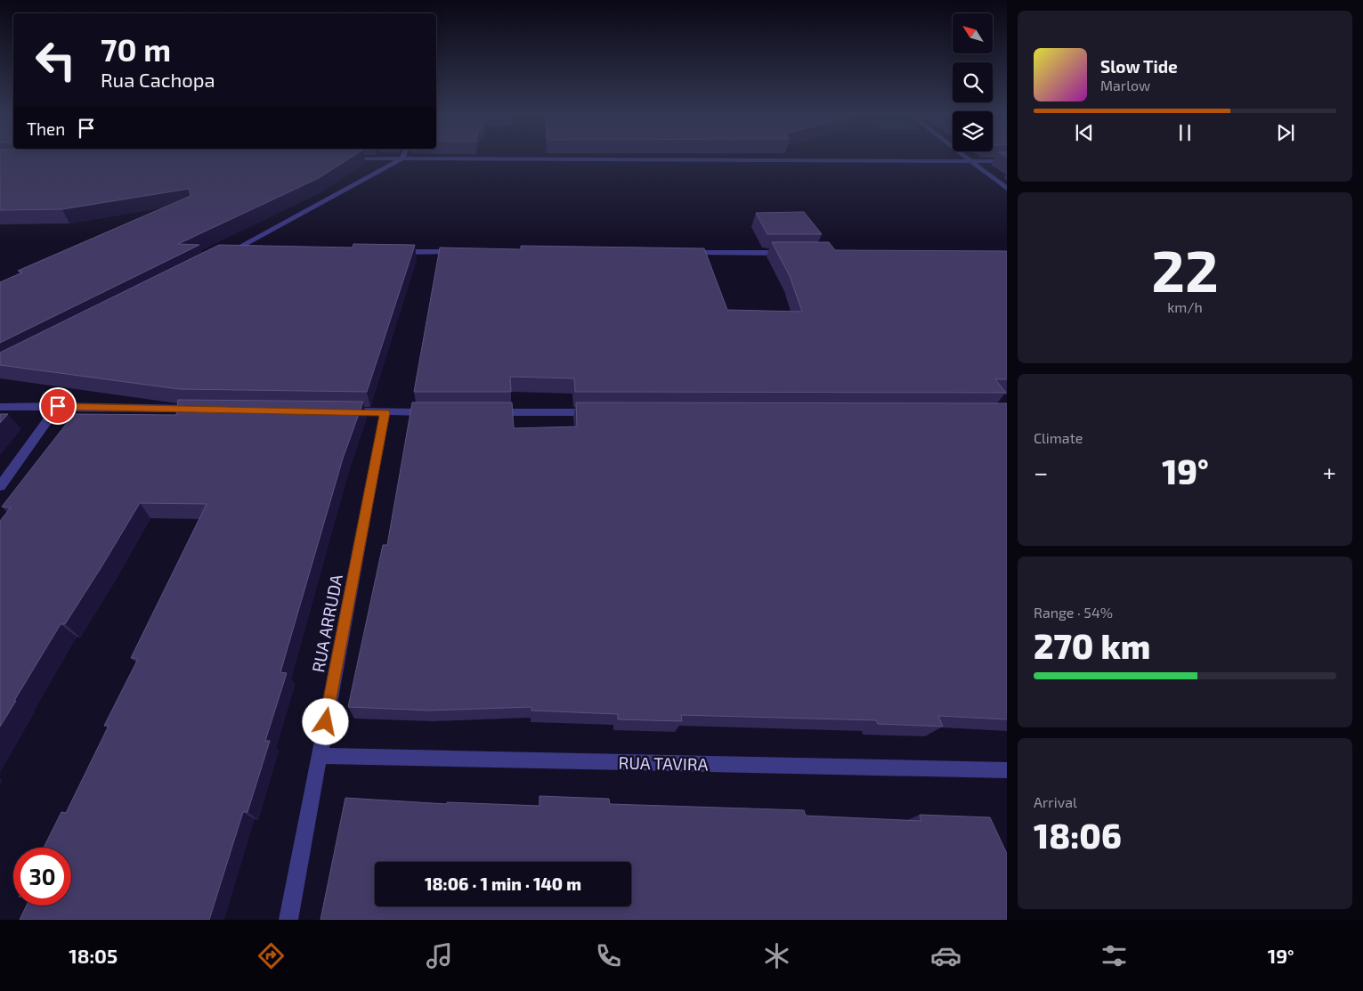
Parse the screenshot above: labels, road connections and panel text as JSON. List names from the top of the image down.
{
  "streets": {
    "street": ["RUA ARRUDA", "RUA TAVIRA"]
  },
  "crossings": [
    ["RUA ARRUDA", "RUA TAVIRA"]
  ],
  "north": "top left",
  "page": {
    "turn": ["70 m", "Rua Cachopa"],
    "song": ["Slow Tide", "Marlow"],
    "then": "Then",
    "tile": [
      ["22", "km/h"],
      "Climate",
      ["Range · 54%", "270 km"],
      ["Arrival", "18:06"]
    ],
    "heat": ["−", "19°", "+"],
    "limit": "30",
    "trip": "18:06 · 1 min · 140 m",
    "tabs": ["18:05", "19°"]
  }
}
